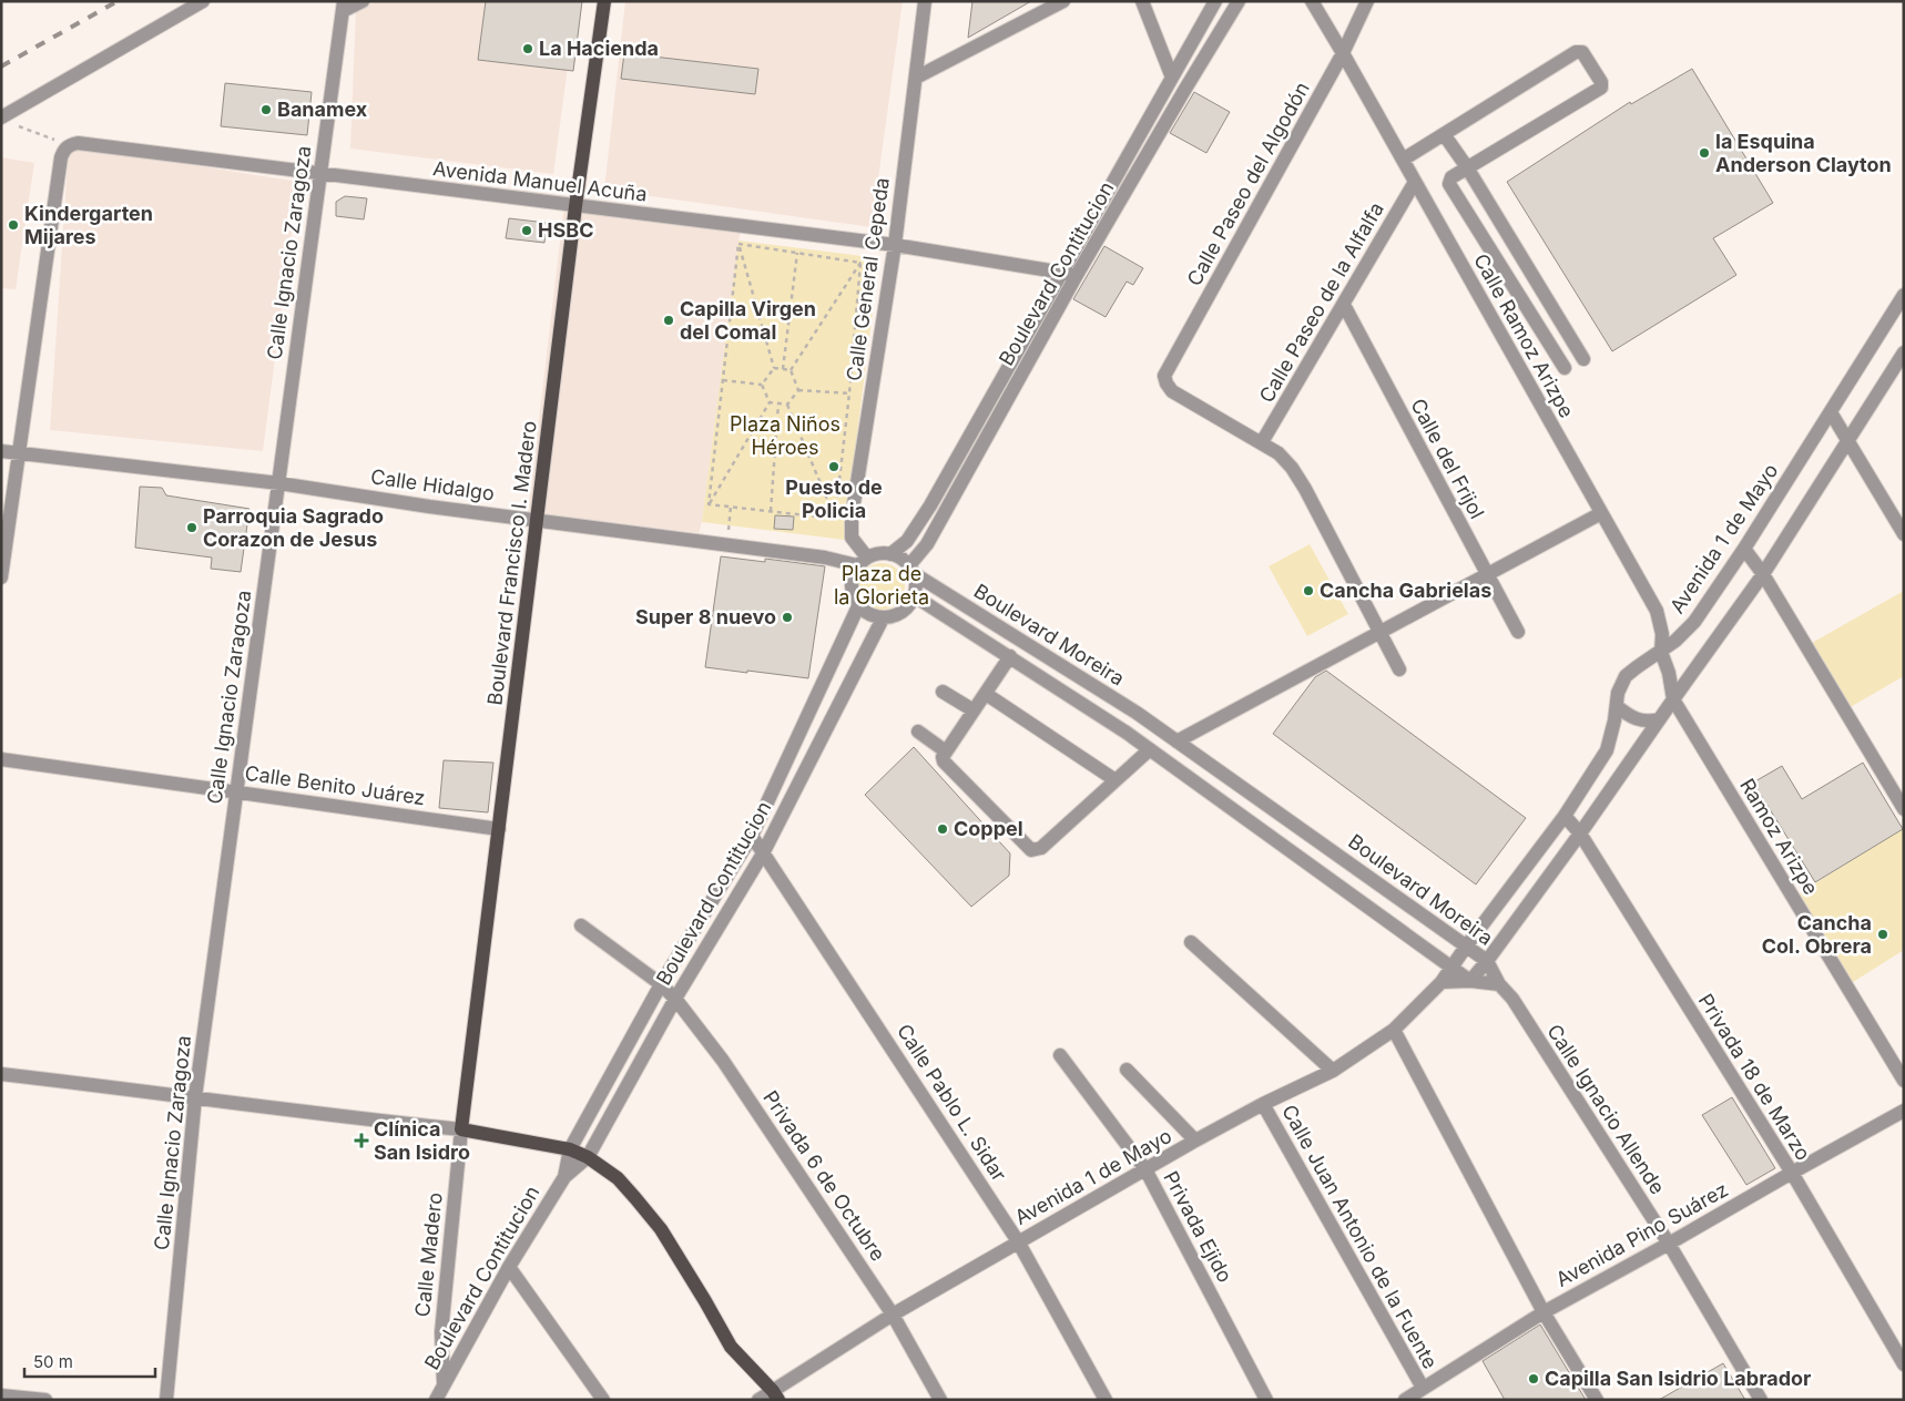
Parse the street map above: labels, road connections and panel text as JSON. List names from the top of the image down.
{
  "streets": {
    "main road": ["Boulevard Francisco I. Madero"],
    "street": [
      "Avenida Manuel Acuña",
      "Calle Paseo del Algodón",
      "Calle Ignacio Zaragoza",
      "Boulevard Contitucion",
      "Calle General Cepeda",
      "Calle Paseo de la Alfalfa",
      "Calle Ramoz Arizpe",
      "Calle del Frijol",
      "Calle Hidalgo",
      "Avenida 1 de Mayo",
      "Boulevard Moreira",
      "Calle Benito Juárez",
      "Ramoz Arizpe",
      "Privada 18 de Marzo",
      "Calle Pablo L. Sidar",
      "Calle Ignacio Allende",
      "Privada 6 de Octubre",
      "Privada Ejido",
      "Avenida Pino Suárez",
      "Calle Juan Antonio de la Fuente",
      "Calle Madero"
    ]
  },
  "crossings": [
    ["Avenida Manuel Acuña", "Calle Ignacio Zaragoza"],
    ["Avenida Manuel Acuña", "Boulevard Contitucion"],
    ["Avenida Manuel Acuña", "Calle General Cepeda"],
    ["Avenida Manuel Acuña", "Boulevard Francisco I. Madero"],
    ["Calle Paseo del Algodón", "Calle Paseo de la Alfalfa"],
    ["Calle Paseo del Algodón", "Calle Ramoz Arizpe"],
    ["Calle Ignacio Zaragoza", "Calle Hidalgo"],
    ["Calle Ignacio Zaragoza", "Calle Benito Juárez"],
    ["Boulevard Contitucion", "Calle Hidalgo"],
    ["Boulevard Contitucion", "Boulevard Moreira"],
    ["Boulevard Contitucion", "Calle Pablo L. Sidar"],
    ["Boulevard Contitucion", "Privada 6 de Octubre"],
    ["Boulevard Contitucion", "Calle Madero"],
    ["Calle Paseo de la Alfalfa", "Calle Ramoz Arizpe"],
    ["Calle Paseo de la Alfalfa", "Calle del Frijol"],
    ["Calle Ramoz Arizpe", "Avenida 1 de Mayo"],
    ["Calle Ramoz Arizpe", "Ramoz Arizpe"],
    ["Calle Hidalgo", "Boulevard Francisco I. Madero"],
    ["Calle Hidalgo", "Boulevard Moreira"],
    ["Avenida 1 de Mayo", "Boulevard Moreira"],
    ["Avenida 1 de Mayo", "Ramoz Arizpe"],
    ["Avenida 1 de Mayo", "Privada 18 de Marzo"],
    ["Avenida 1 de Mayo", "Calle Pablo L. Sidar"],
    ["Avenida 1 de Mayo", "Privada 6 de Octubre"],
    ["Avenida 1 de Mayo", "Privada Ejido"],
    ["Avenida 1 de Mayo", "Calle Juan Antonio de la Fuente"],
    ["Boulevard Francisco I. Madero", "Calle Benito Juárez"],
    ["Boulevard Francisco I. Madero", "Calle Madero"],
    ["Boulevard Moreira", "Calle Ignacio Allende"],
    ["Privada 18 de Marzo", "Avenida Pino Suárez"],
    ["Calle Ignacio Allende", "Avenida Pino Suárez"],
    ["Avenida Pino Suárez", "Calle Juan Antonio de la Fuente"]
  ],
  "parks": ["Plaza Niños Héroes", "Plaza de la Glorieta"],
  "places": {
    "other": [
      "La Hacienda",
      "Banamex",
      "la Esquina Anderson Clayton",
      "Kindergarten Mijares",
      "HSBC",
      "Capilla Virgen del Comal",
      "Puesto de Policia",
      "Parroquia Sagrado Corazon de Jesus",
      "Cancha Gabrielas",
      "Super 8 nuevo",
      "Coppel",
      "Cancha Col. Obrera",
      "Capilla San Isidrio Labrador"
    ],
    "health": ["Clínica San Isidro"]
  },
  "scale_bar": "50 m"
}
